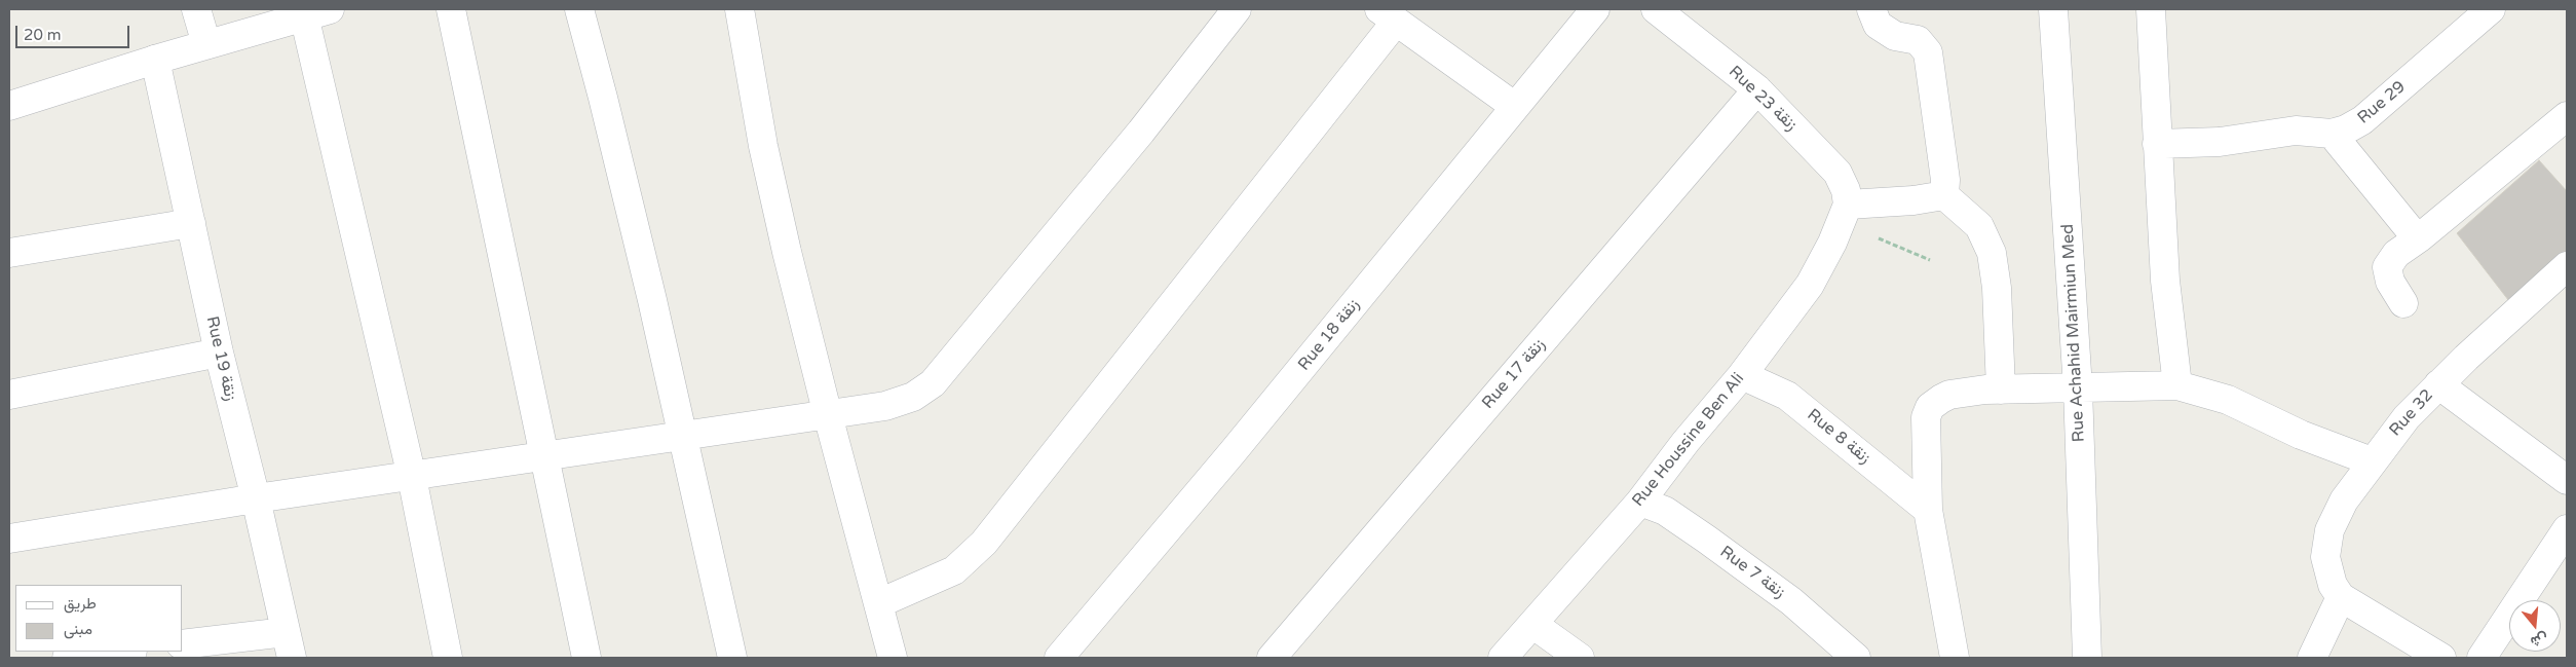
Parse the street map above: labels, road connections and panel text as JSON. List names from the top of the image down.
{
  "streets": {
    "street": [
      "Rue 23 زنقة",
      "Rue 29",
      "Rue Achahid Mairmiun Med",
      "Rue 18 زنقة",
      "Rue 19 زنقة",
      "Rue 17 زنقة",
      "Rue 32",
      "Rue 8 زنقة",
      "Rue Houssine Ben Ali",
      "Rue 7 زنقة"
    ]
  },
  "crossings": [
    ["Rue 23 زنقة", "Rue 17 زنقة"],
    ["Rue 23 زنقة", "Rue Houssine Ben Ali"],
    ["Rue 8 زنقة", "Rue Houssine Ben Ali"],
    ["Rue Houssine Ben Ali", "Rue 7 زنقة"]
  ],
  "legend": ["طريق", "مبنى"],
  "scale_bar": "20 m",
  "north": "bottom"
}
